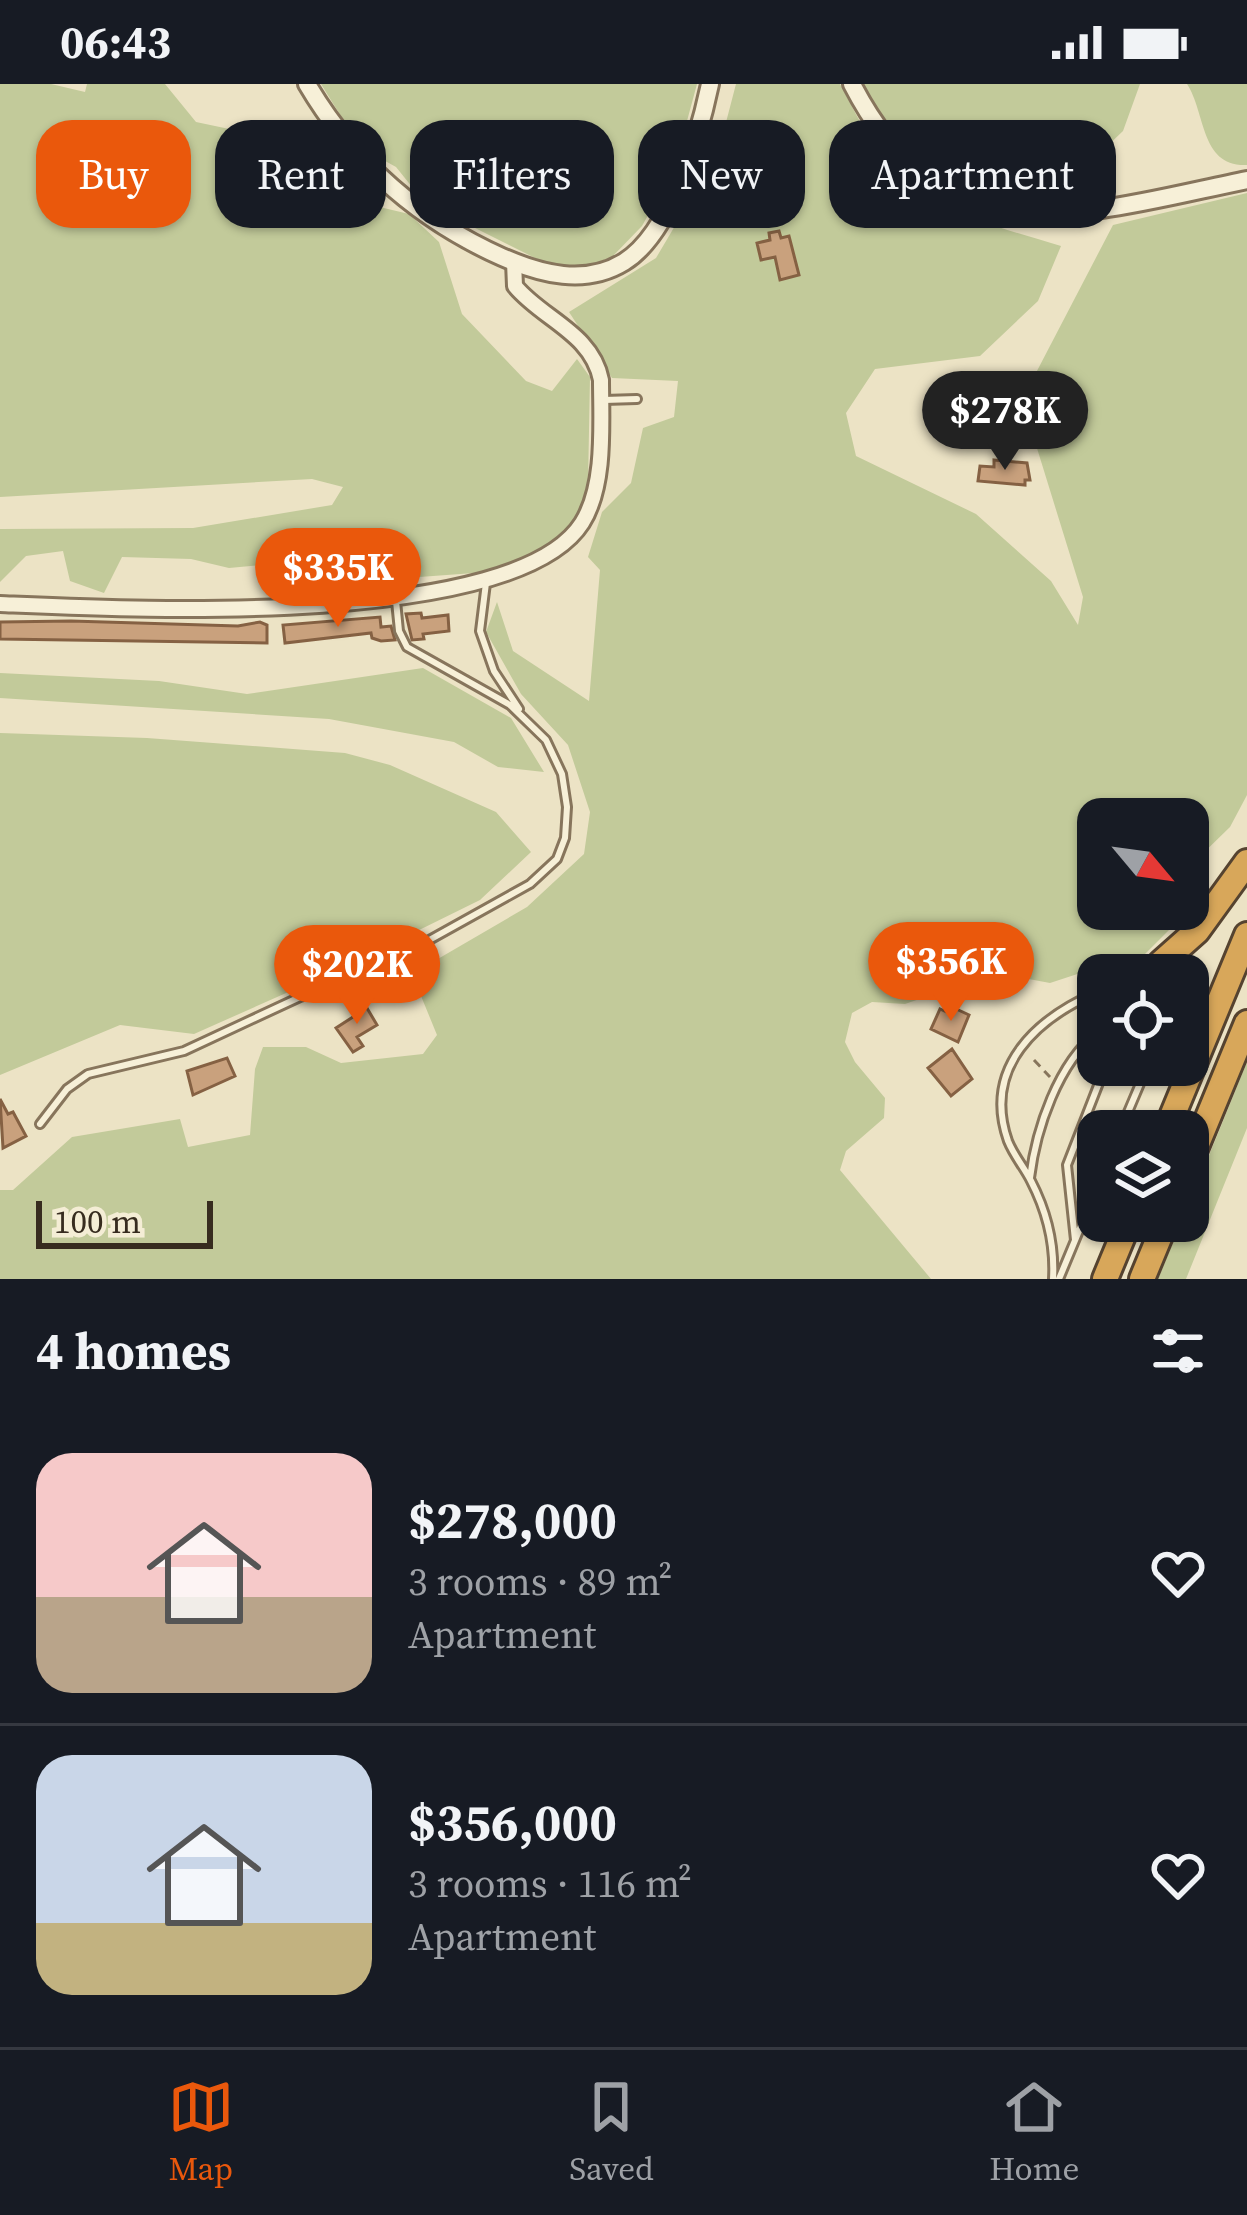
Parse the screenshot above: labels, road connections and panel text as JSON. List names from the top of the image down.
{
  "scale_bar": "100 m",
  "north": "bottom right",
  "page": {
    "status": "06:43",
    "chip": [
      "Buy",
      "Rent",
      "Filters",
      "New",
      "Apartment"
    ],
    "price": [
      "$278K",
      "$335K",
      "$356K",
      "$202K"
    ],
    "scale": "100 m",
    "heading": "4 homes",
    "list": [
      {
        "name": "$278,000",
        "note": "3 rooms · 89 m² · Apartment"
      },
      {
        "name": "$356,000",
        "note": "3 rooms · 116 m² · Apartment"
      }
    ],
    "tabs": ["Map", "Saved", "Home"]
  }
}
